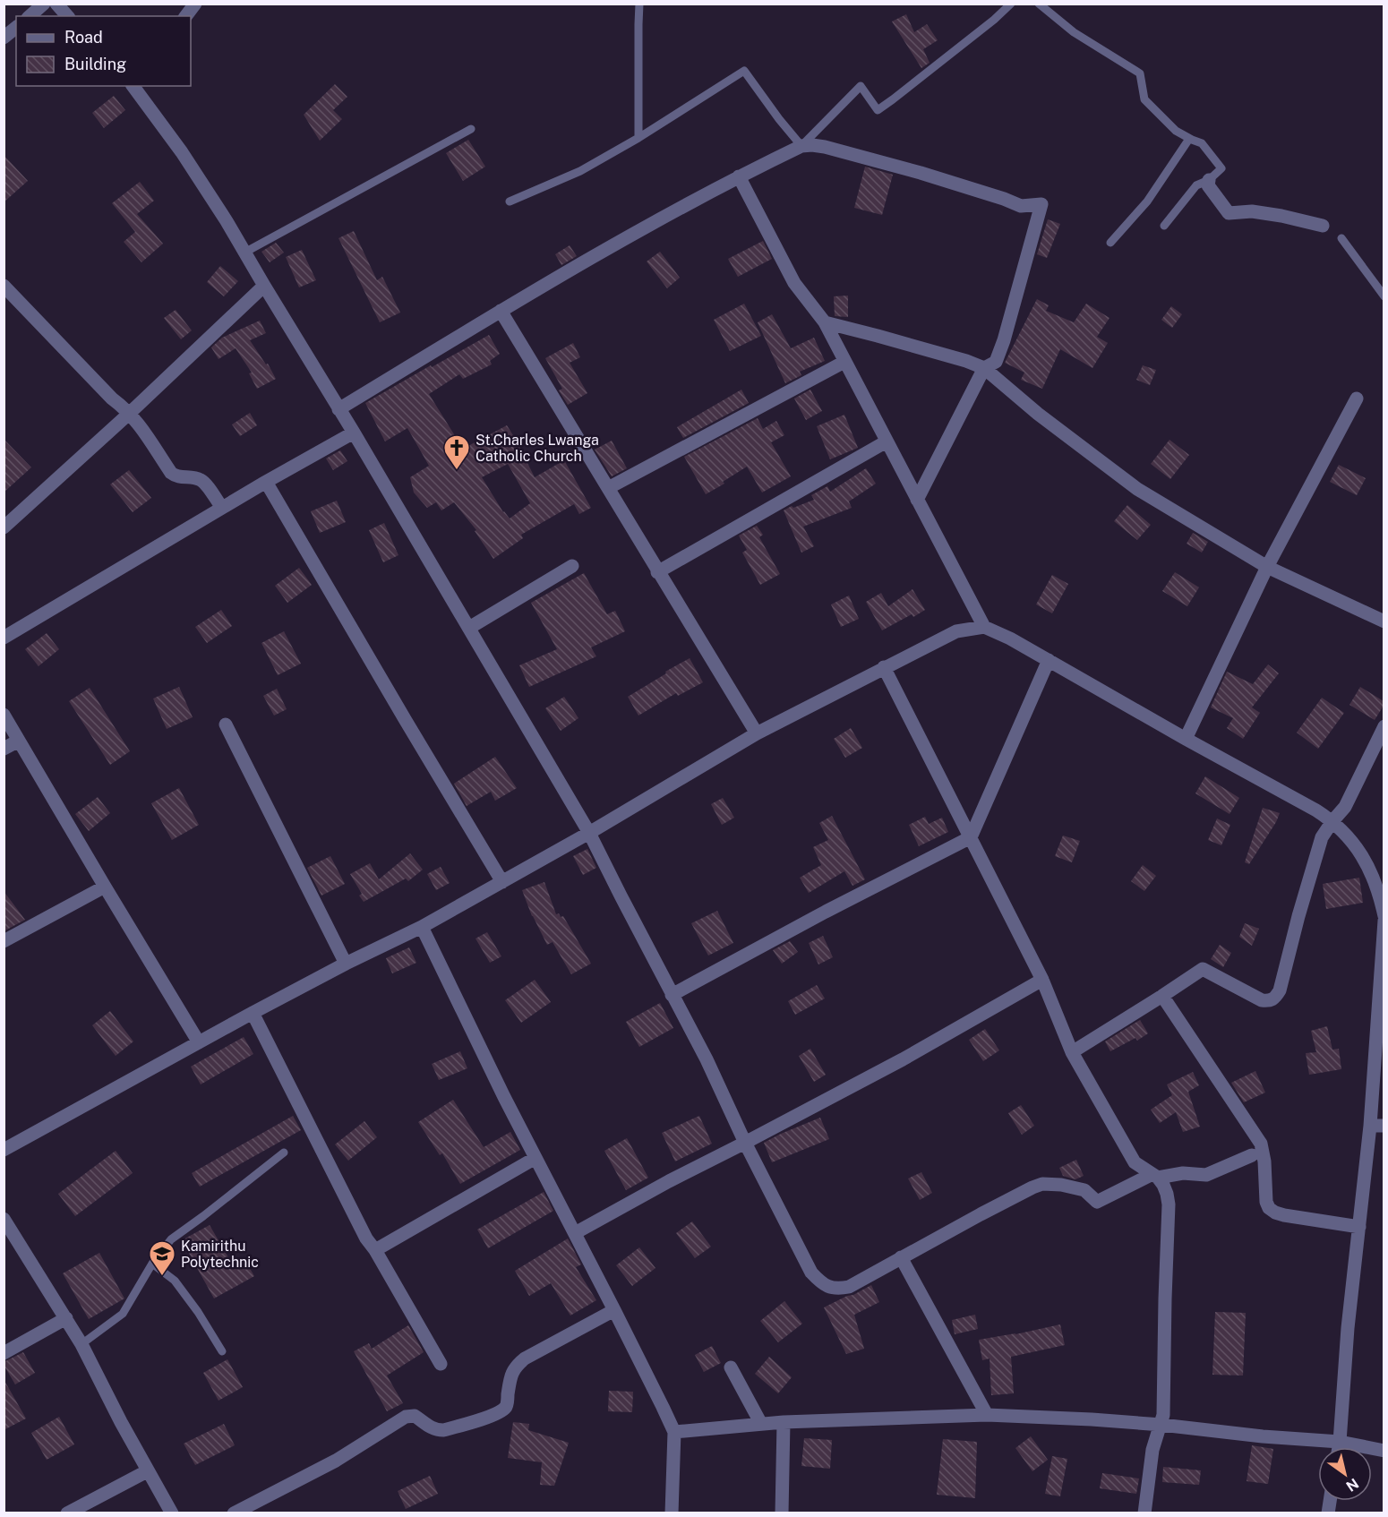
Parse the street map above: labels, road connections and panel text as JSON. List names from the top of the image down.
{
  "places": {
    "church": ["St.Charles Lwanga Catholic Church"],
    "school or university": ["Kamirithu Polytechnic"]
  },
  "legend": ["Road", "Building"],
  "north": "bottom right"
}
